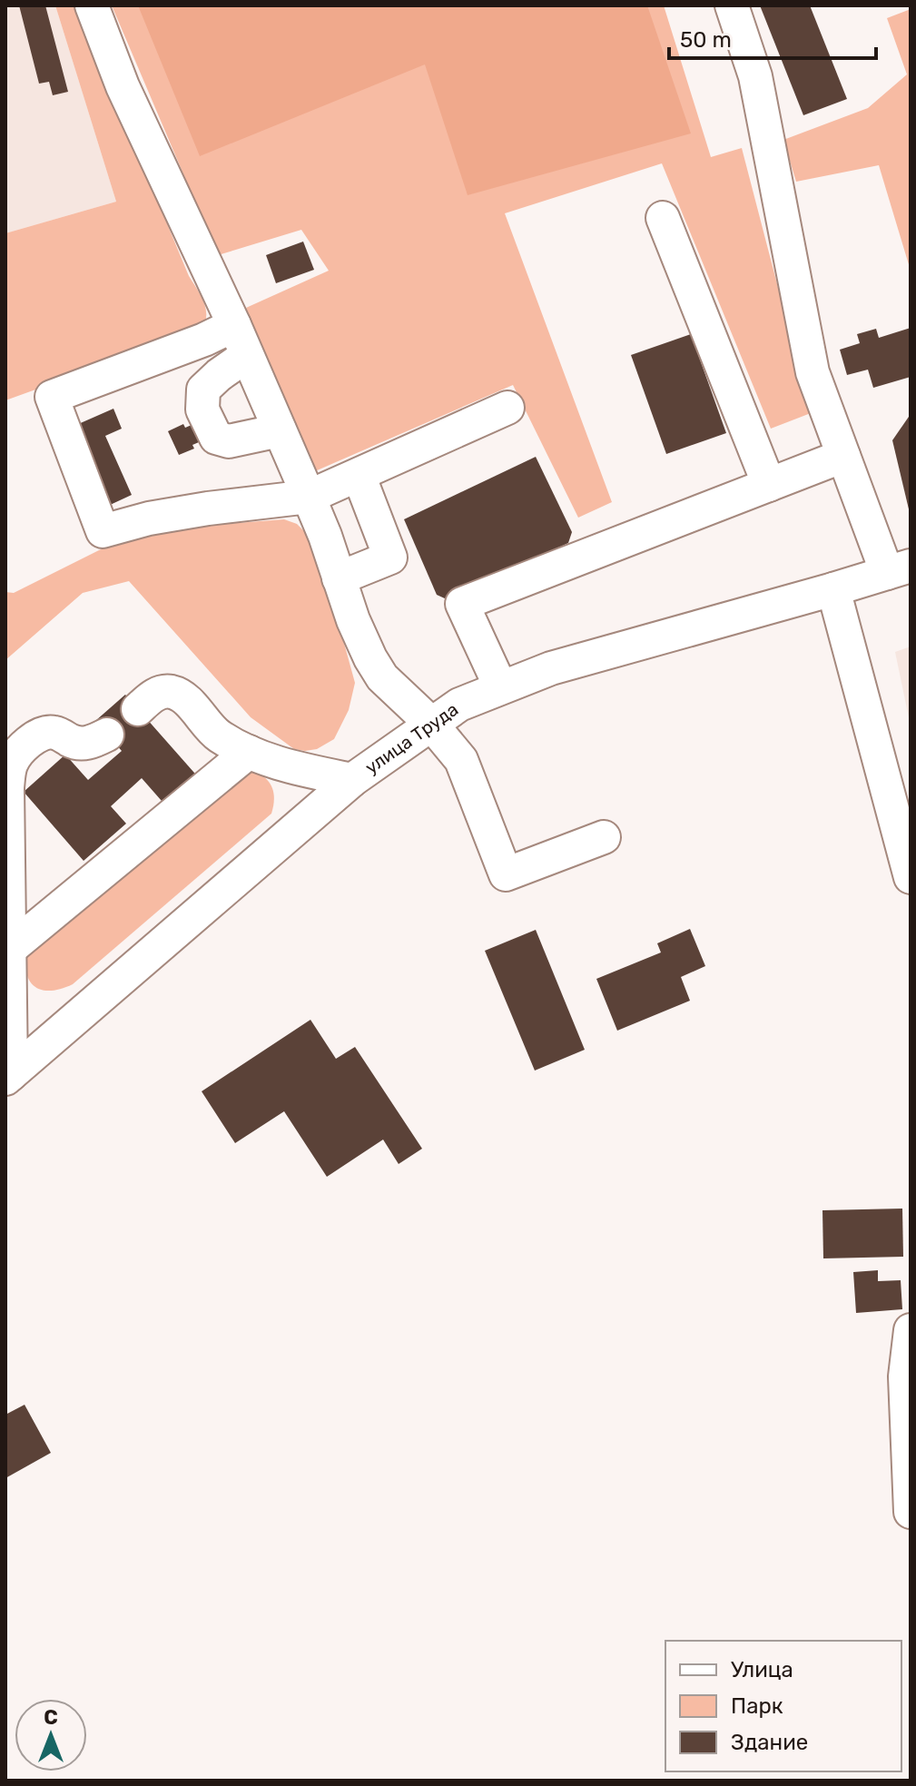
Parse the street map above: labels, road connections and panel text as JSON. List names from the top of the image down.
{
  "streets": {
    "street": ["улица Труда"]
  },
  "legend": ["Улица", "Парк", "Здание"],
  "scale_bar": "50 m",
  "north": "top"
}
